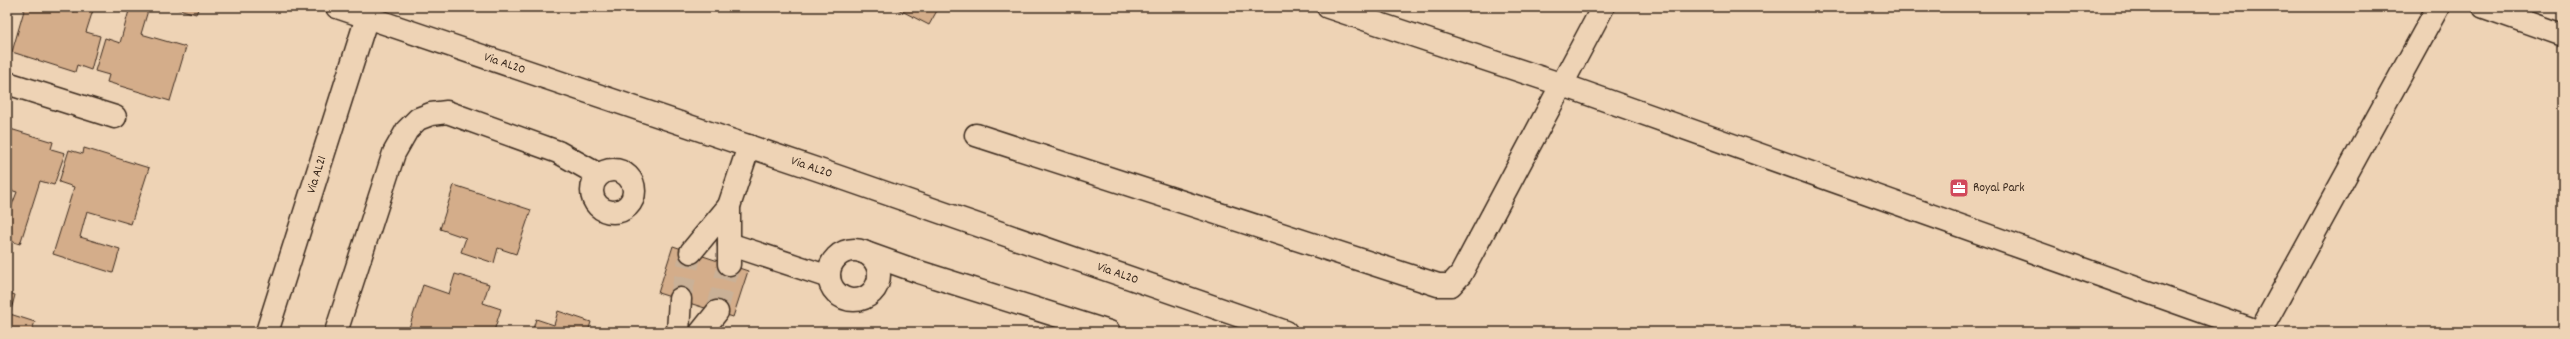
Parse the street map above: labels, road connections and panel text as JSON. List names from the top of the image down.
{
  "streets": {
    "street": ["Via AL20", "Via AL21"]
  },
  "crossings": [
    ["Via AL20", "Via AL21"]
  ],
  "places": {
    "office": ["Royal Park"]
  }
}
